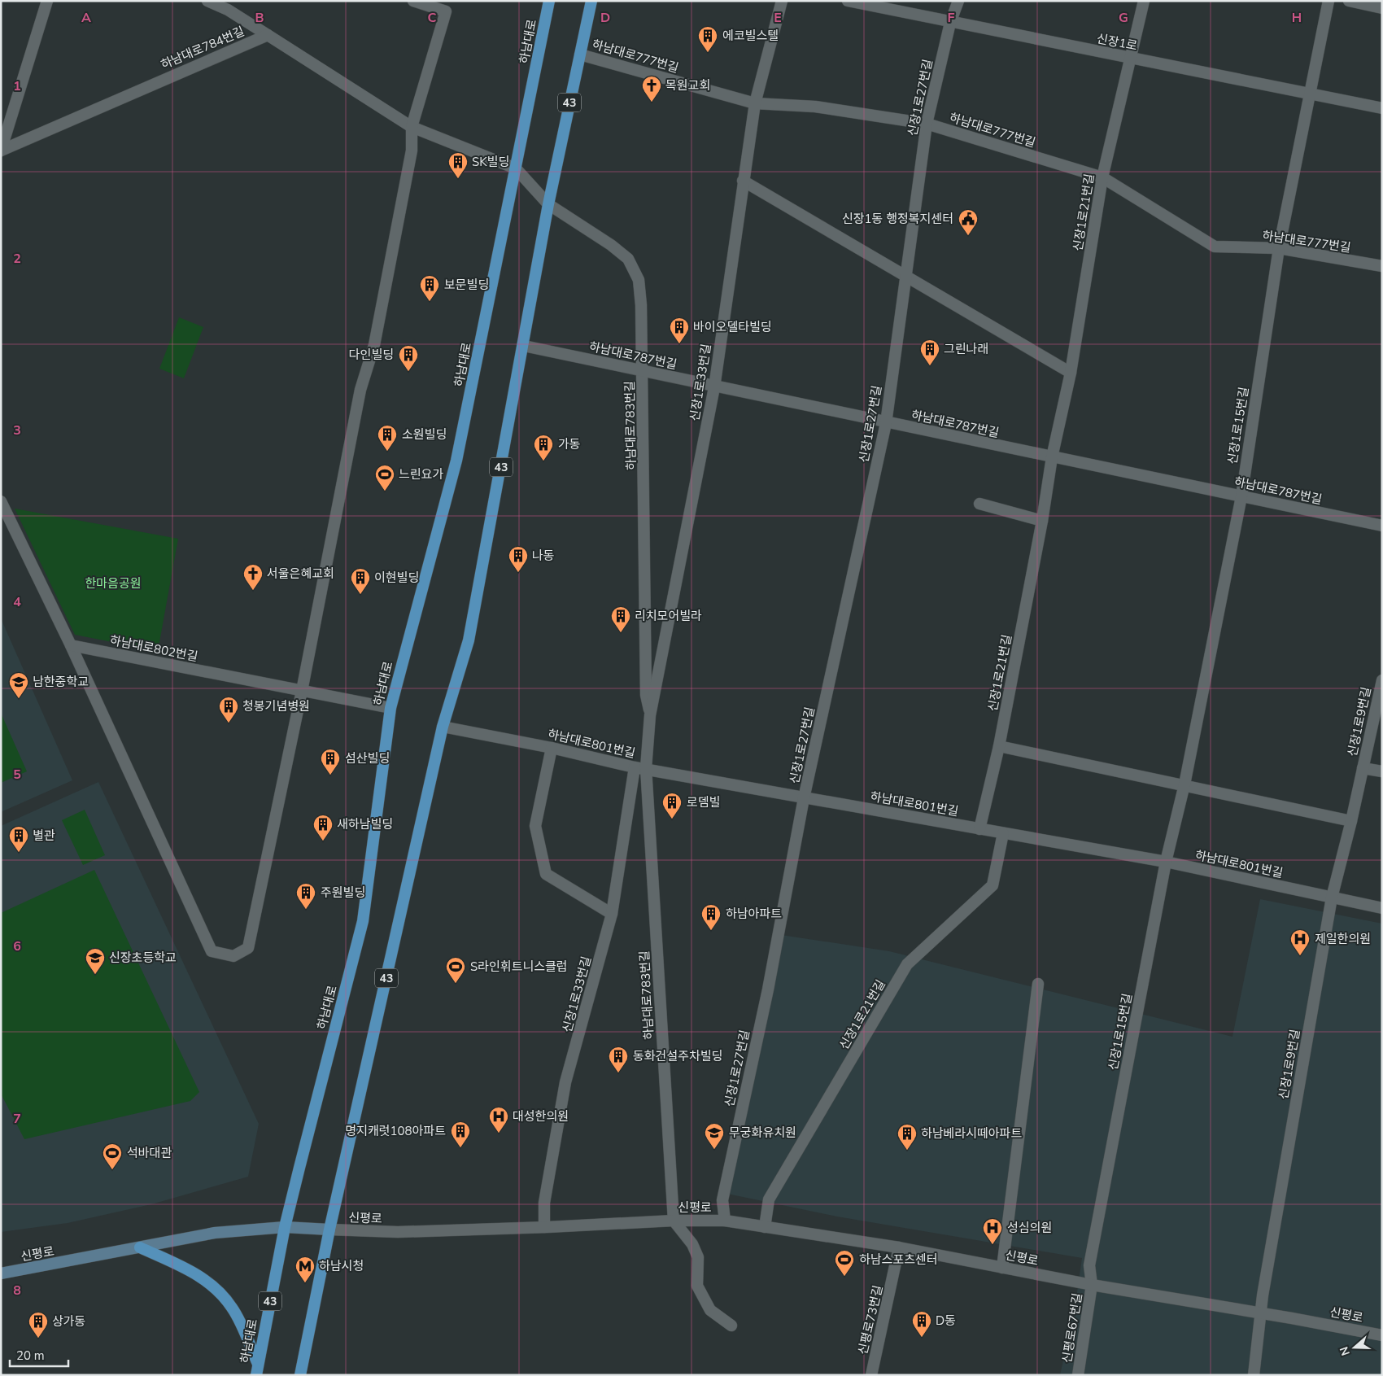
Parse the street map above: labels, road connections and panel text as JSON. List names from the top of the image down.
{
  "streets": {
    "main road": ["하남대로", "43", "신평로"],
    "street": [
      "신장1로",
      "하남대로784번길",
      "하남대로777번길",
      "신장1로27번길",
      "신장1로21번길",
      "하남대로787번길",
      "신장1로33번길",
      "하남대로783번길",
      "신장1로15번길",
      "하남대로802번길",
      "신장1로9번길",
      "하남대로801번길",
      "신평로73번길",
      "신평로67번길"
    ]
  },
  "crossings": [
    ["하남대로", "하남대로783번길"],
    ["하남대로", "하남대로802번길"],
    ["하남대로", "신평로"],
    ["신장1로", "신장1로27번길"],
    ["신장1로", "신장1로21번길"],
    ["신장1로", "신장1로15번길"],
    ["하남대로777번길", "신장1로27번길"],
    ["하남대로777번길", "43"],
    ["하남대로777번길", "신장1로21번길"],
    ["하남대로777번길", "신장1로33번길"],
    ["하남대로777번길", "신장1로15번길"],
    ["신장1로27번길", "하남대로787번길"],
    ["신장1로27번길", "하남대로801번길"],
    ["신장1로27번길", "신평로"],
    ["43", "하남대로787번길"],
    ["43", "하남대로783번길"],
    ["43", "하남대로801번길"],
    ["43", "신평로"],
    ["신장1로21번길", "하남대로787번길"],
    ["신장1로21번길", "하남대로801번길"],
    ["신장1로21번길", "신평로"],
    ["하남대로787번길", "신장1로33번길"],
    ["하남대로787번길", "하남대로783번길"],
    ["하남대로787번길", "신장1로15번길"],
    ["신장1로33번길", "하남대로783번길"],
    ["신장1로33번길", "하남대로801번길"],
    ["신장1로33번길", "신평로"],
    ["하남대로783번길", "하남대로801번길"],
    ["하남대로783번길", "신평로"],
    ["신장1로15번길", "하남대로801번길"],
    ["신장1로15번길", "신평로"],
    ["신장1로15번길", "신평로67번길"],
    ["신장1로9번길", "하남대로801번길"],
    ["신장1로9번길", "신평로"],
    ["신평로", "신평로73번길"],
    ["신평로", "신평로67번길"]
  ],
  "parks": ["한마음공원"],
  "places": {
    "building": [
      "에코빌스텔",
      "SK빌딩",
      "보문빌딩",
      "바이오델타빌딩",
      "그린나래",
      "다인빌딩",
      "소원빌딩",
      "가동",
      "나동",
      "이현빌딩",
      "리치모어빌라",
      "청봉기념병원",
      "섬산빌딩",
      "로뎀빌",
      "새하남빌딩",
      "별관",
      "주원빌딩",
      "하남아파트",
      "동화건설주차빌딩",
      "명지캐럿108아파트",
      "하남베라시떼아파트",
      "D동",
      "상가동"
    ],
    "church": ["목원교회", "서울은혜교회"],
    "public building": ["신장1동 행정복지센터"],
    "sports": [
      "느린요가",
      "S라인휘트니스클럽",
      "석바대관",
      "하남스포츠센터"
    ],
    "school or university": ["남한중학교", "신장초등학교", "무궁화유치원"],
    "hospital": ["제일한의원", "대성한의원", "성심의원"],
    "metro station": ["하남시청"]
  },
  "scale_bar": "20 m",
  "north": "left",
  "grid": {
    "columns": [
      "A",
      "B",
      "C",
      "D",
      "E",
      "F",
      "G",
      "H"
    ],
    "rows": [
      "1",
      "2",
      "3",
      "4",
      "5",
      "6",
      "7",
      "8"
    ]
  }
}
